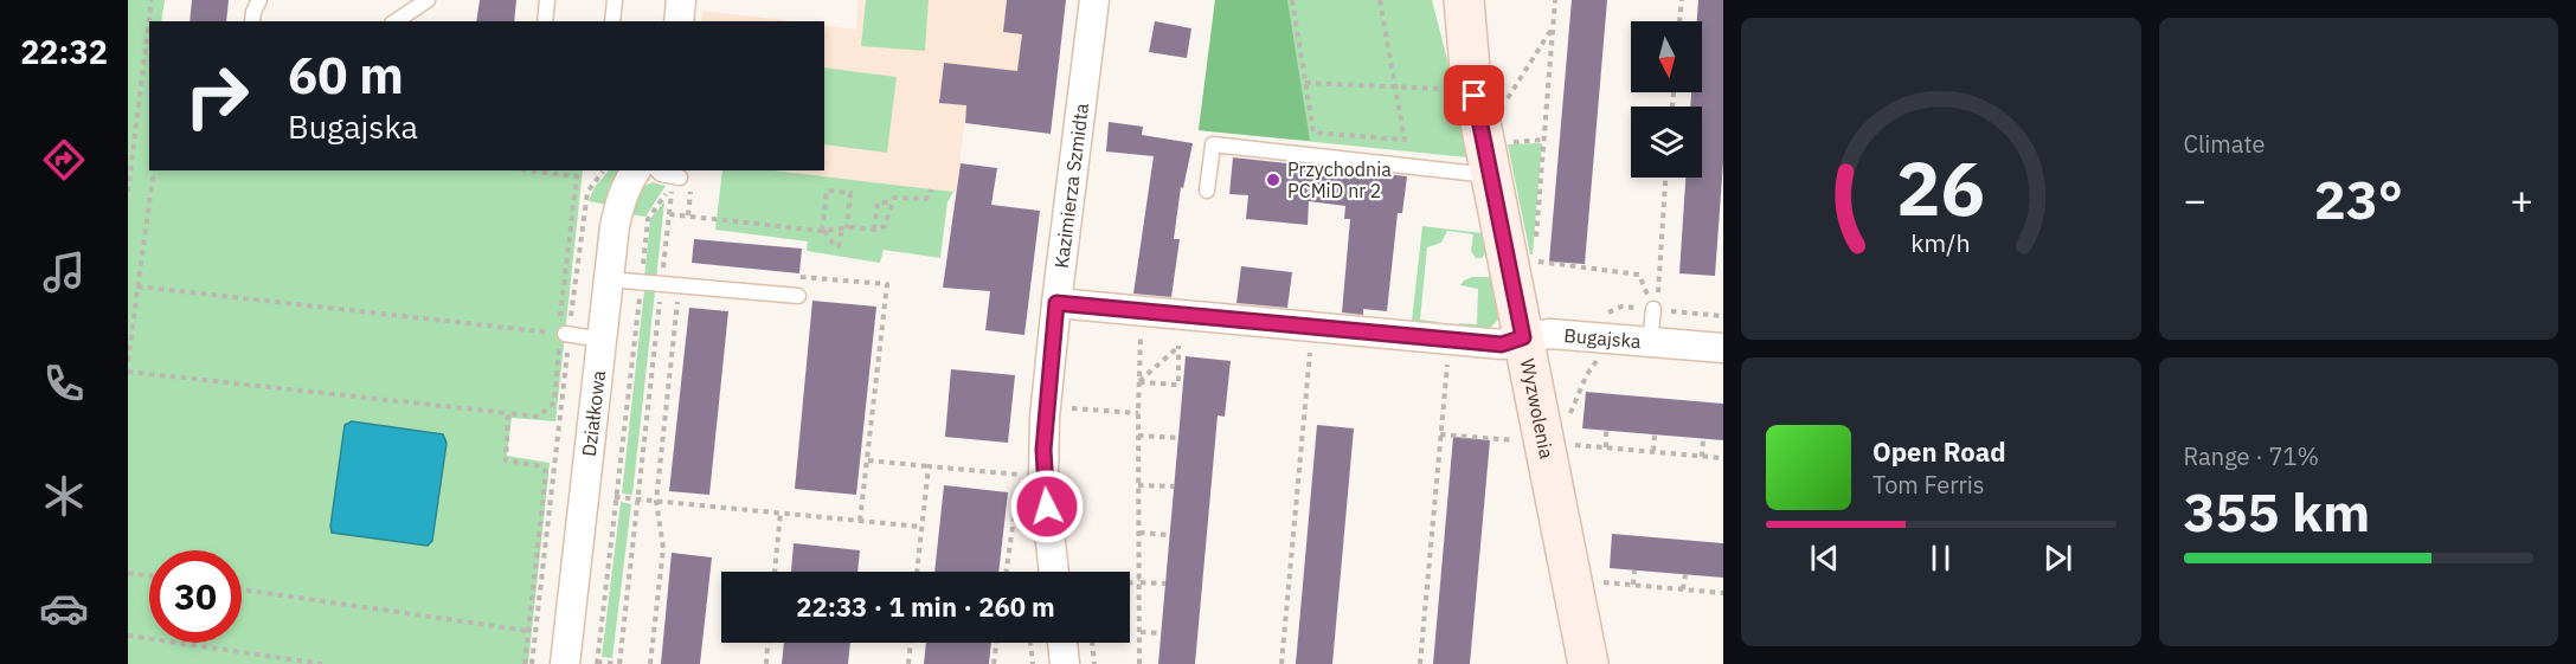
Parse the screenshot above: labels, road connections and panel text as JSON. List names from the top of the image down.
{
  "streets": {
    "street": [
      "Kazimierza Szmidta",
      "Bugajska",
      "Wyzwolenia",
      "Działkowa"
    ]
  },
  "crossings": [
    ["Kazimierza Szmidta", "Bugajska"],
    ["Bugajska", "Wyzwolenia"]
  ],
  "places": ["Przychodnia PCMiD nr 2"],
  "north": "bottom",
  "page": {
    "tabs": "22:32",
    "tile": [
      "Climate",
      ["Range · 71%", "355 km"]
    ],
    "turn": ["60 m", "Bugajska"],
    "heat": ["−", "23°", "+"],
    "song": ["Open Road", "Tom Ferris"],
    "limit": "30",
    "trip": "22:33 · 1 min · 260 m",
    "gauge": ["26", "km/h"]
  }
}
